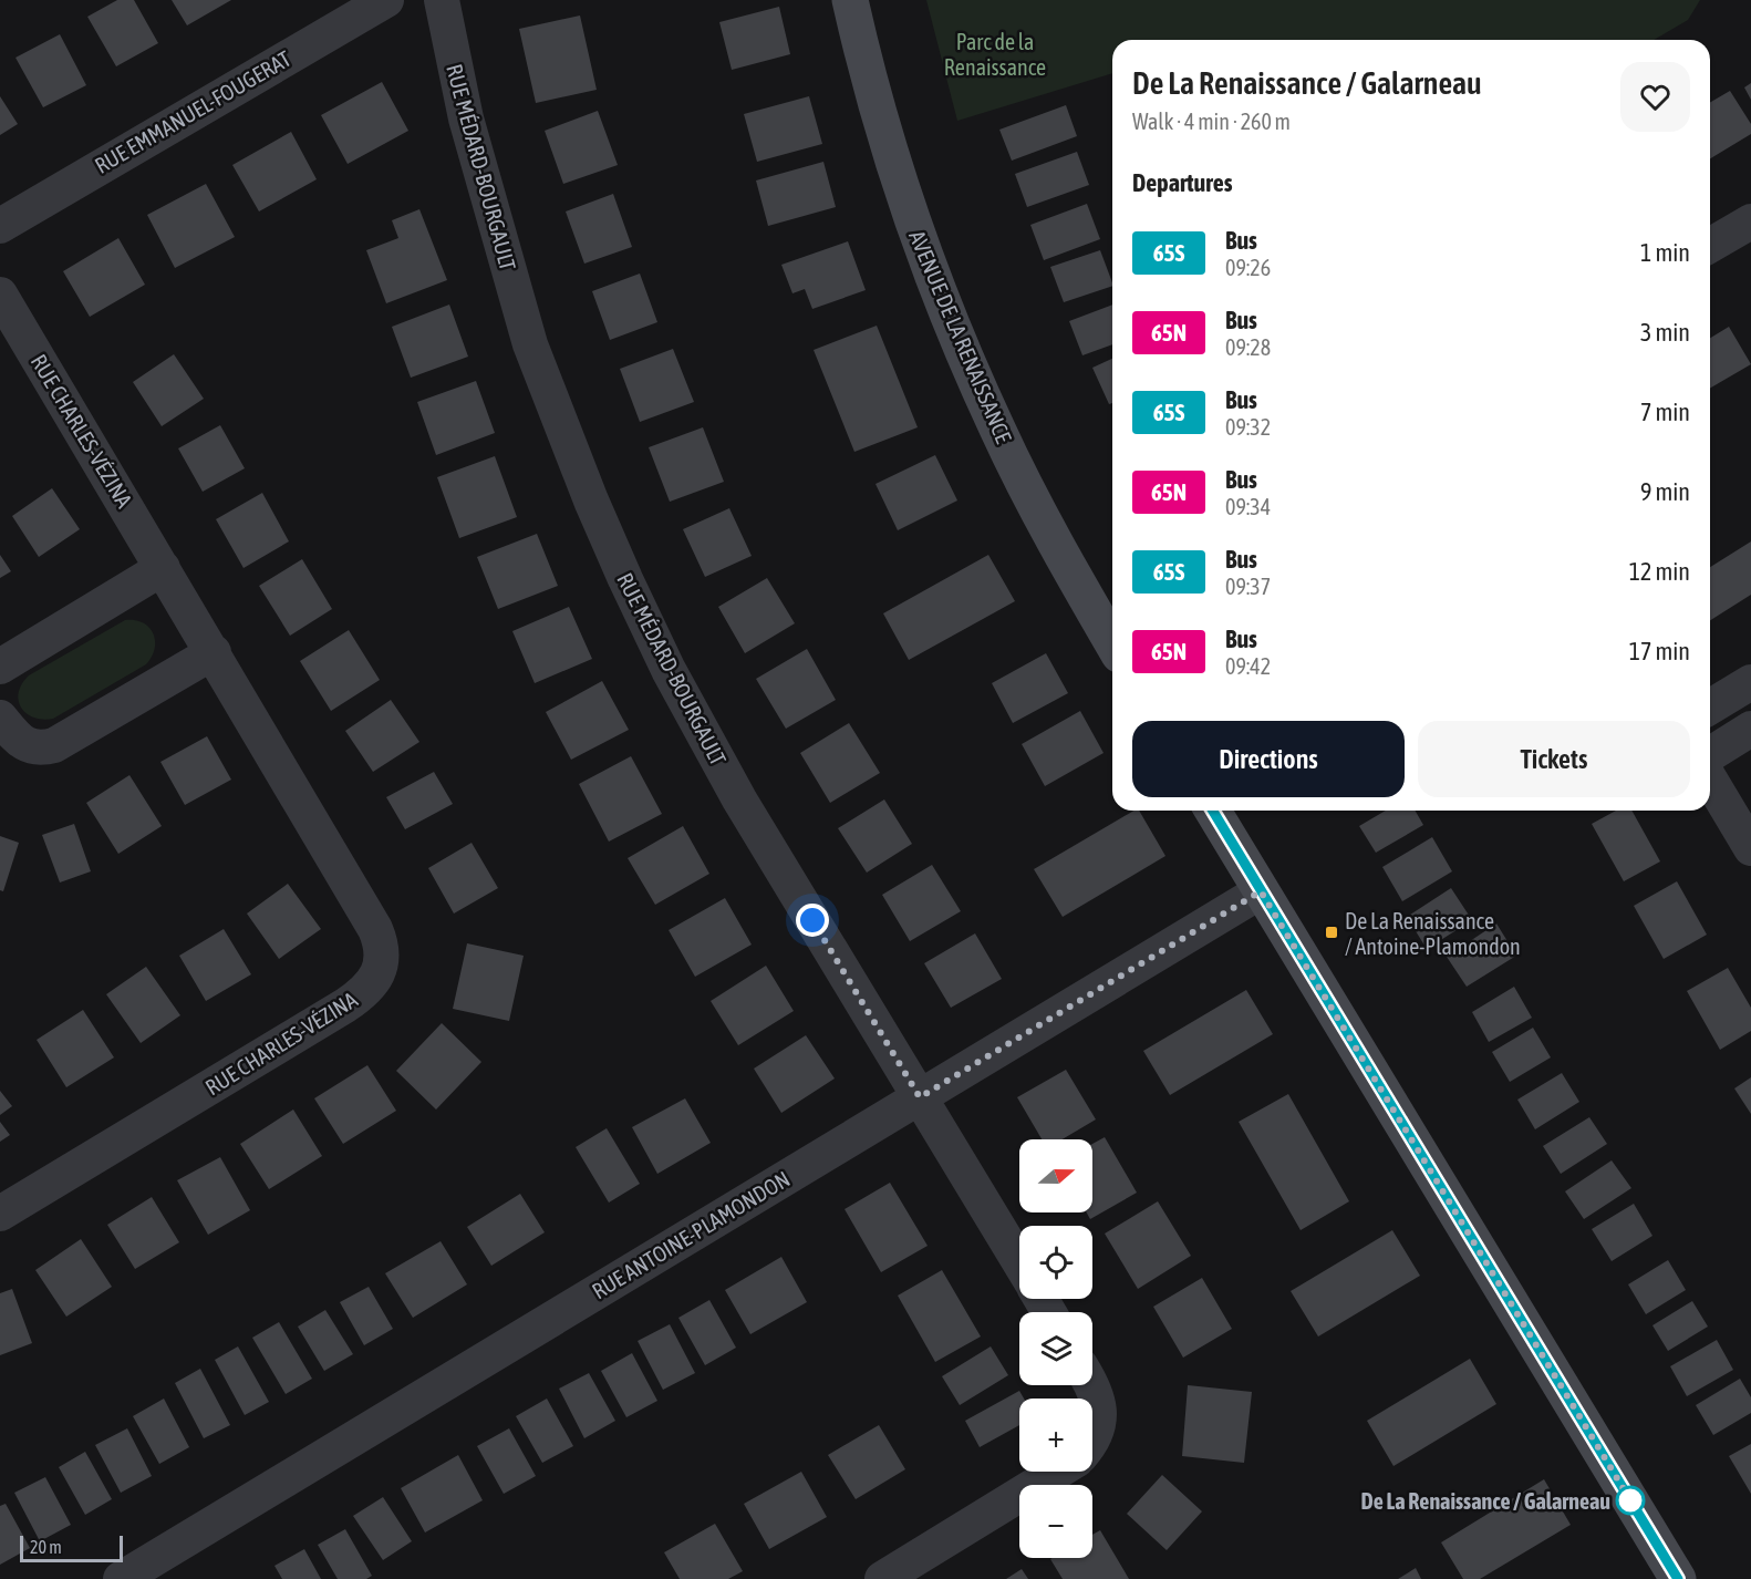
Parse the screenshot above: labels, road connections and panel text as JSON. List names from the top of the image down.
{
  "streets": {
    "street": [
      "RUE EMMANUEL-FOUGERAT",
      "RUE MÉDARD-BOURGAULT",
      "AVENUE DE LA RENAISSANCE",
      "RUE CHARLES-VÉZINA",
      "RUE ANTOINE-PLAMONDON"
    ]
  },
  "crossings": [
    ["RUE MÉDARD-BOURGAULT", "RUE ANTOINE-PLAMONDON"]
  ],
  "parks": ["Parc de la Renaissance"],
  "places": {
    "transit": ["De La Renaissance / Antoine-Plamondon"],
    "other": ["De La Renaissance / Galarneau"]
  },
  "lines": ["bus line 65S"],
  "scale_bar": "20 m",
  "north": "right",
  "page": {
    "heading": [
      ["De La Renaissance / Galarneau", "Walk · 4 min · 260 m"],
      "Departures"
    ],
    "list": [
      {
        "mark": "65S",
        "name": "Bus",
        "note": "09:26",
        "value": "1 min"
      },
      {
        "mark": "65N",
        "name": "Bus",
        "note": "09:28",
        "value": "3 min"
      },
      {
        "mark": "65S",
        "name": "Bus",
        "note": "09:32",
        "value": "7 min"
      },
      {
        "mark": "65N",
        "name": "Bus",
        "note": "09:34",
        "value": "9 min"
      },
      {
        "mark": "65S",
        "name": "Bus",
        "note": "09:37",
        "value": "12 min"
      },
      {
        "mark": "65N",
        "name": "Bus",
        "note": "09:42",
        "value": "17 min"
      }
    ],
    "buttons": ["Directions", "Tickets"],
    "map_buttons": ["+", "−"],
    "scale": "20 m"
  }
}
